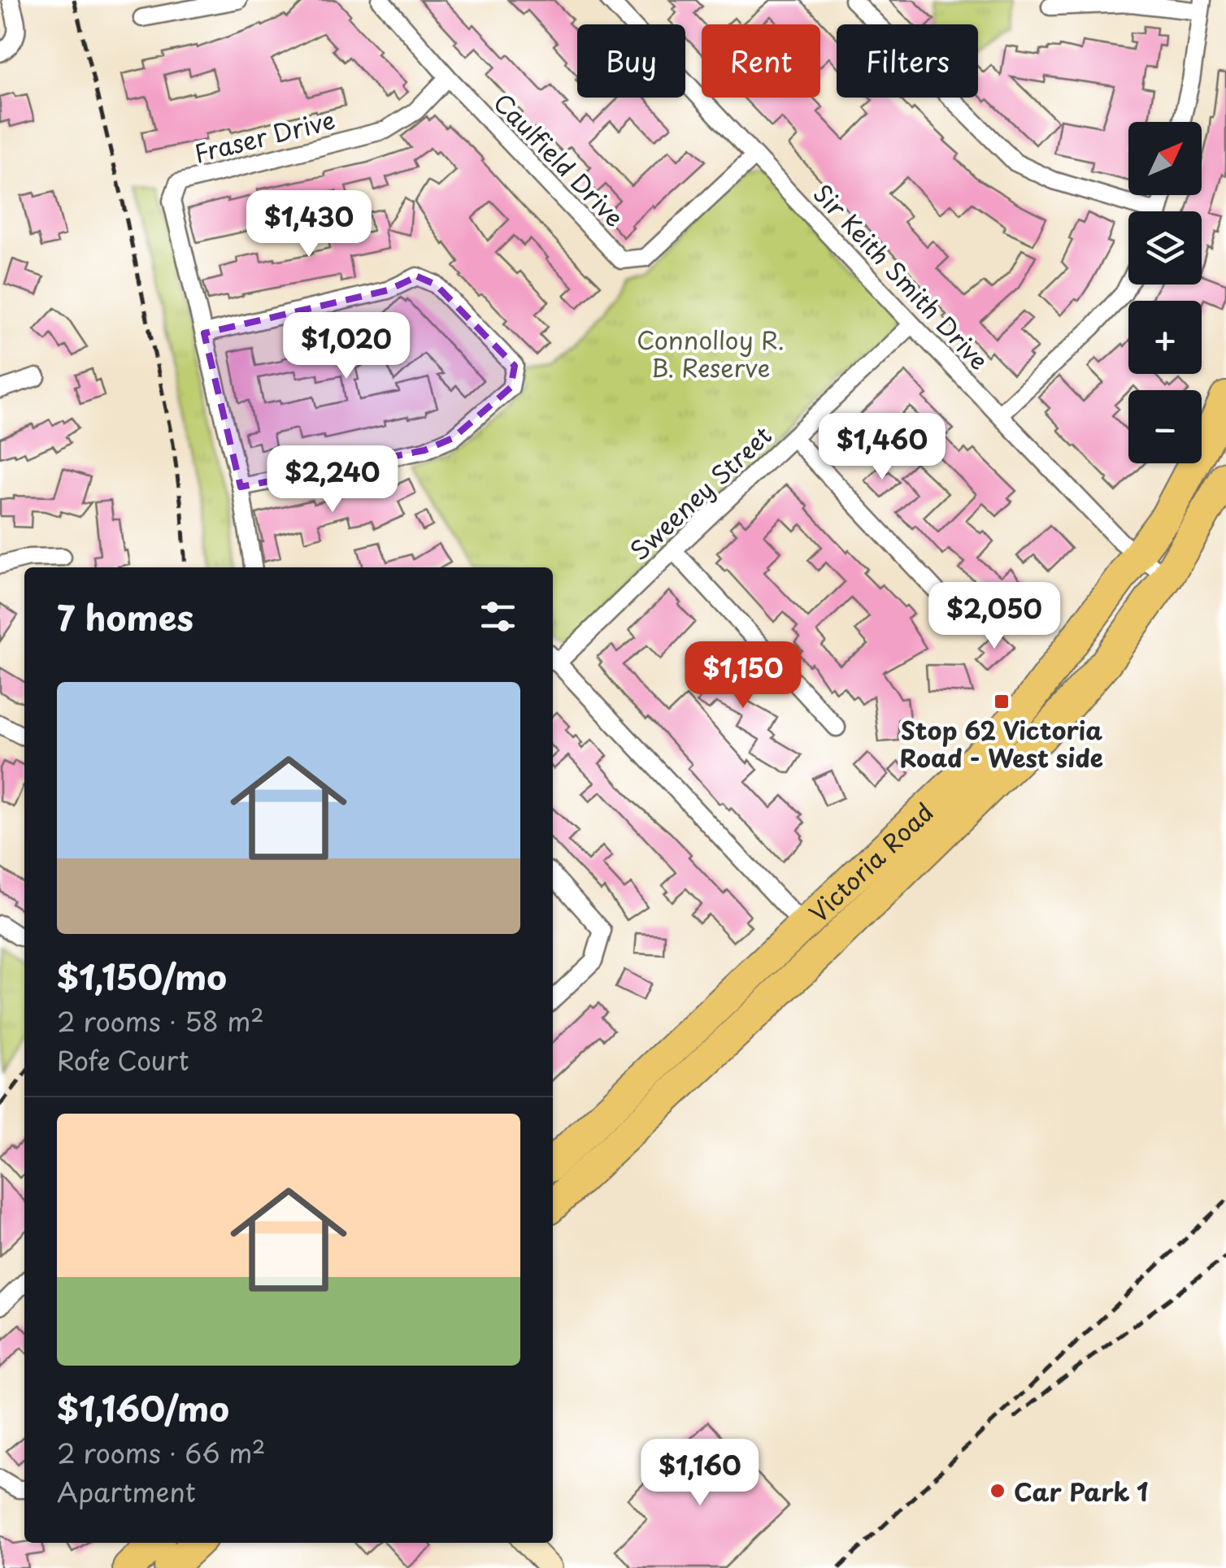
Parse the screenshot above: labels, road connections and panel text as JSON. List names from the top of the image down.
{
  "streets": {
    "highway": ["Victoria Road"],
    "street": [
      "Fraser Drive",
      "Caulfield Drive",
      "Sir Keith Smith Drive",
      "Sweeney Street"
    ]
  },
  "crossings": [
    ["Fraser Drive", "Caulfield Drive"],
    ["Caulfield Drive", "Sir Keith Smith Drive"],
    ["Sir Keith Smith Drive", "Sweeney Street"],
    ["Sir Keith Smith Drive", "Victoria Road"]
  ],
  "parks": ["Connolloy R. B. Reserve"],
  "places": {
    "transit": ["Stop 62 Victoria Road - West side"],
    "other": ["Car Park 1"]
  },
  "north": "top right",
  "page": {
    "chip": ["Buy", "Rent", "Filters"],
    "map_buttons": ["+", "−"],
    "price": [
      "$1,430",
      "$1,020",
      "$1,460",
      "$2,240",
      "$2,050",
      "$1,150",
      "$1,160"
    ],
    "heading": "7 homes",
    "list": [
      {
        "name": "$1,150/mo",
        "note": "2 rooms · 58 m² · Rofe Court"
      },
      {
        "name": "$1,160/mo",
        "note": "2 rooms · 66 m² · Apartment"
      }
    ]
  }
}
